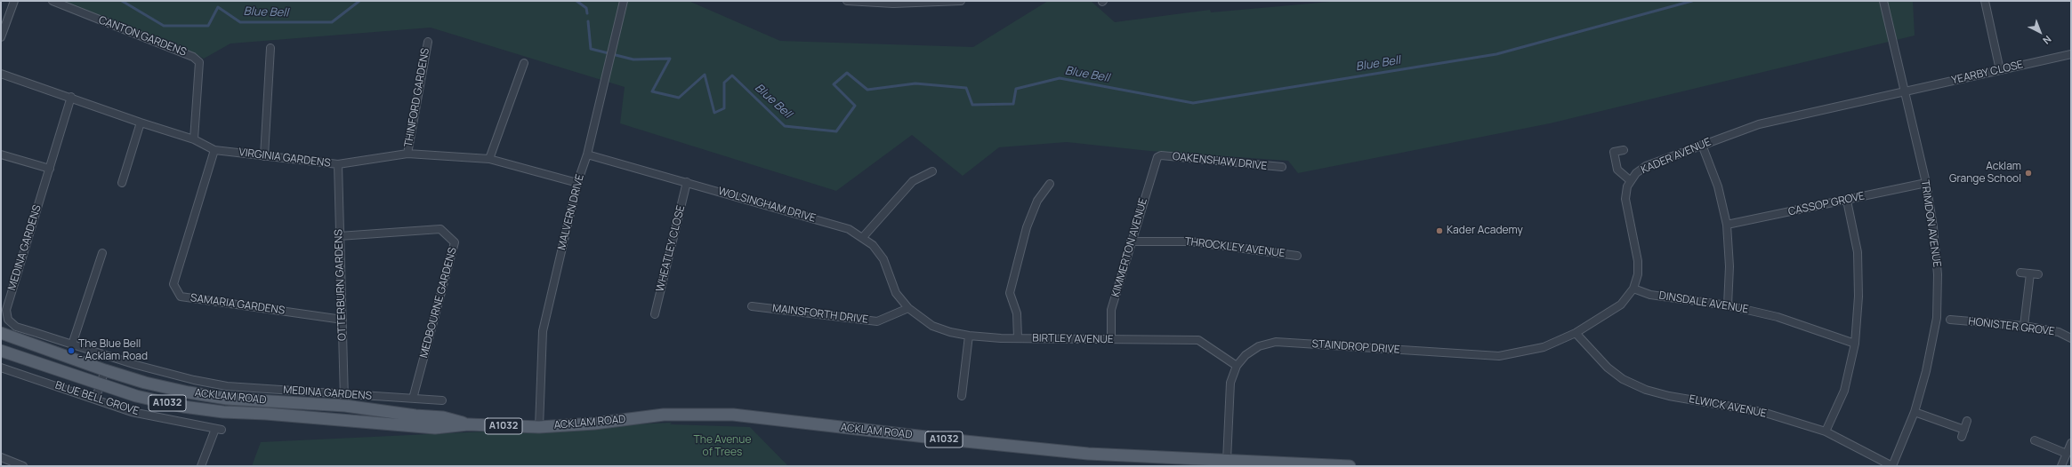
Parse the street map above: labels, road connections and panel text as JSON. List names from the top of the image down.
{
  "streets": {
    "main road": ["ACKLAM ROAD", "A1032"],
    "street": [
      "CANTON GARDENS",
      "YEARBY CLOSE",
      "THINFORD GARDENS",
      "KADER AVENUE",
      "VIRGINIA GARDENS",
      "OAKENSHAW DRIVE",
      "CASSOP GROVE",
      "WOLSINGHAM DRIVE",
      "MALVERN DRIVE",
      "TRIMDON AVENUE",
      "MEDINA GARDENS",
      "KIMMERTON AVENUE",
      "THROCKLEY AVENUE",
      "WHEATLEY CLOSE",
      "OTTERBURN GARDENS",
      "MEDBOURNE GARDENS",
      "DINSDALE AVENUE",
      "SAMARIA GARDENS",
      "MAINSFORTH DRIVE",
      "HONISTER GROVE",
      "BIRTLEY AVENUE",
      "STAINDROP DRIVE",
      "BLUE BELL GROVE",
      "ELWICK AVENUE"
    ]
  },
  "crossings": [
    ["CANTON GARDENS", "VIRGINIA GARDENS"],
    ["YEARBY CLOSE", "KADER AVENUE"],
    ["YEARBY CLOSE", "TRIMDON AVENUE"],
    ["THINFORD GARDENS", "VIRGINIA GARDENS"],
    ["KADER AVENUE", "TRIMDON AVENUE"],
    ["KADER AVENUE", "DINSDALE AVENUE"],
    ["KADER AVENUE", "STAINDROP DRIVE"],
    ["KADER AVENUE", "ELWICK AVENUE"],
    ["VIRGINIA GARDENS", "MALVERN DRIVE"],
    ["VIRGINIA GARDENS", "MEDINA GARDENS"],
    ["VIRGINIA GARDENS", "OTTERBURN GARDENS"],
    ["VIRGINIA GARDENS", "SAMARIA GARDENS"],
    ["OAKENSHAW DRIVE", "KIMMERTON AVENUE"],
    ["CASSOP GROVE", "TRIMDON AVENUE"],
    ["WOLSINGHAM DRIVE", "MALVERN DRIVE"],
    ["WOLSINGHAM DRIVE", "WHEATLEY CLOSE"],
    ["WOLSINGHAM DRIVE", "MAINSFORTH DRIVE"],
    ["WOLSINGHAM DRIVE", "BIRTLEY AVENUE"],
    ["MALVERN DRIVE", "ACKLAM ROAD"],
    ["TRIMDON AVENUE", "ELWICK AVENUE"],
    ["MEDINA GARDENS", "OTTERBURN GARDENS"],
    ["MEDINA GARDENS", "MEDBOURNE GARDENS"],
    ["MEDINA GARDENS", "ACKLAM ROAD"],
    ["KIMMERTON AVENUE", "THROCKLEY AVENUE"],
    ["KIMMERTON AVENUE", "BIRTLEY AVENUE"],
    ["OTTERBURN GARDENS", "MEDBOURNE GARDENS"],
    ["OTTERBURN GARDENS", "SAMARIA GARDENS"],
    ["OTTERBURN GARDENS", "ACKLAM ROAD"],
    ["MAINSFORTH DRIVE", "BIRTLEY AVENUE"],
    ["BIRTLEY AVENUE", "STAINDROP DRIVE"],
    ["STAINDROP DRIVE", "ACKLAM ROAD"],
    ["STAINDROP DRIVE", "ELWICK AVENUE"]
  ],
  "water": ["Blue Bell"],
  "parks": ["The Avenue of Trees"],
  "places": ["Acklam Grange School", "Kader Academy", "The Blue Bell - Acklam Road"],
  "north": "bottom right"
}
